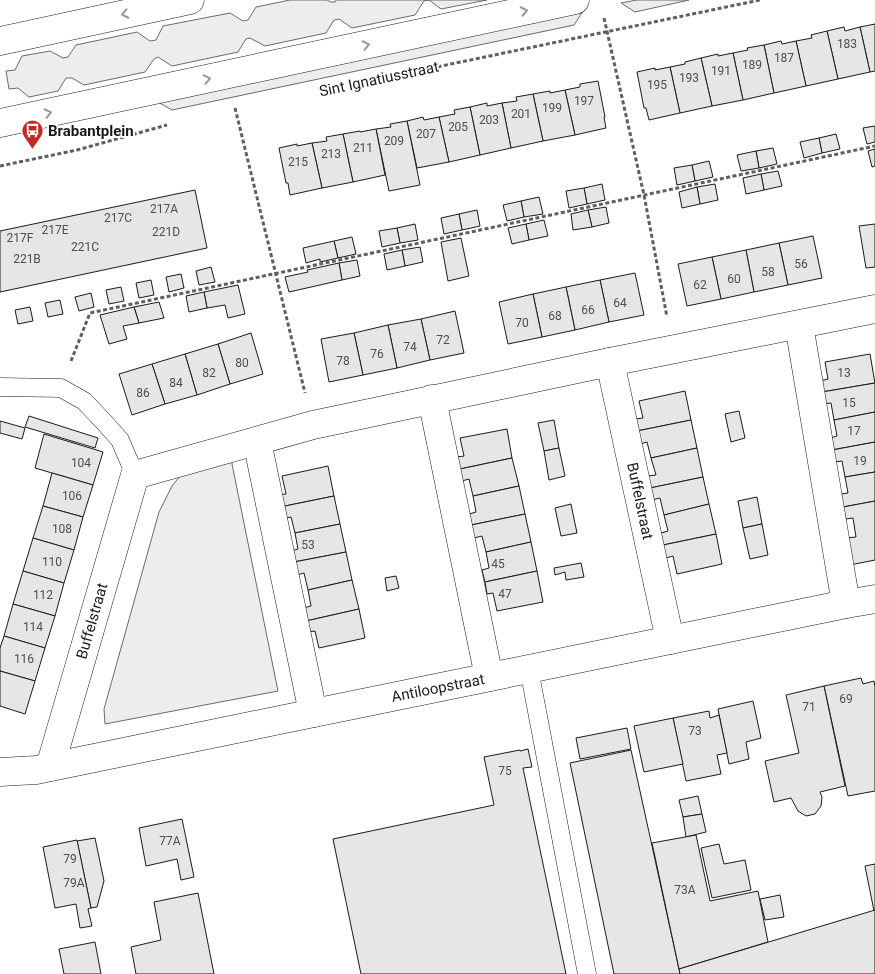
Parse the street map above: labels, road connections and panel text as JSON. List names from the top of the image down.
{
  "streets": {
    "street": ["Buffelstraat", "Antiloopstraat"],
    "path": ["Sint Ignatiusstraat"]
  },
  "crossings": [
    ["Buffelstraat", "Antiloopstraat"]
  ],
  "places": {
    "bus stop": ["Brabantplein"]
  },
  "house_numbers": [
    "183",
    "187",
    "189",
    "191",
    "193",
    "195",
    "197",
    "199",
    "201",
    "203",
    "205",
    "207",
    "209",
    "211",
    "213",
    "215",
    "217A",
    "217C",
    "217E",
    "221D",
    "217F",
    "221C",
    "221B",
    "56",
    "58",
    "60",
    "62",
    "64",
    "66",
    "68",
    "70",
    "72",
    "74",
    "76",
    "78",
    "80",
    "82",
    "13",
    "84",
    "86",
    "15",
    "17",
    "19",
    "104",
    "106",
    "108",
    "53",
    "110",
    "45",
    "47",
    "112",
    "114",
    "116",
    "69",
    "71",
    "73",
    "75",
    "77A",
    "79",
    "79A",
    "73A"
  ]
}
